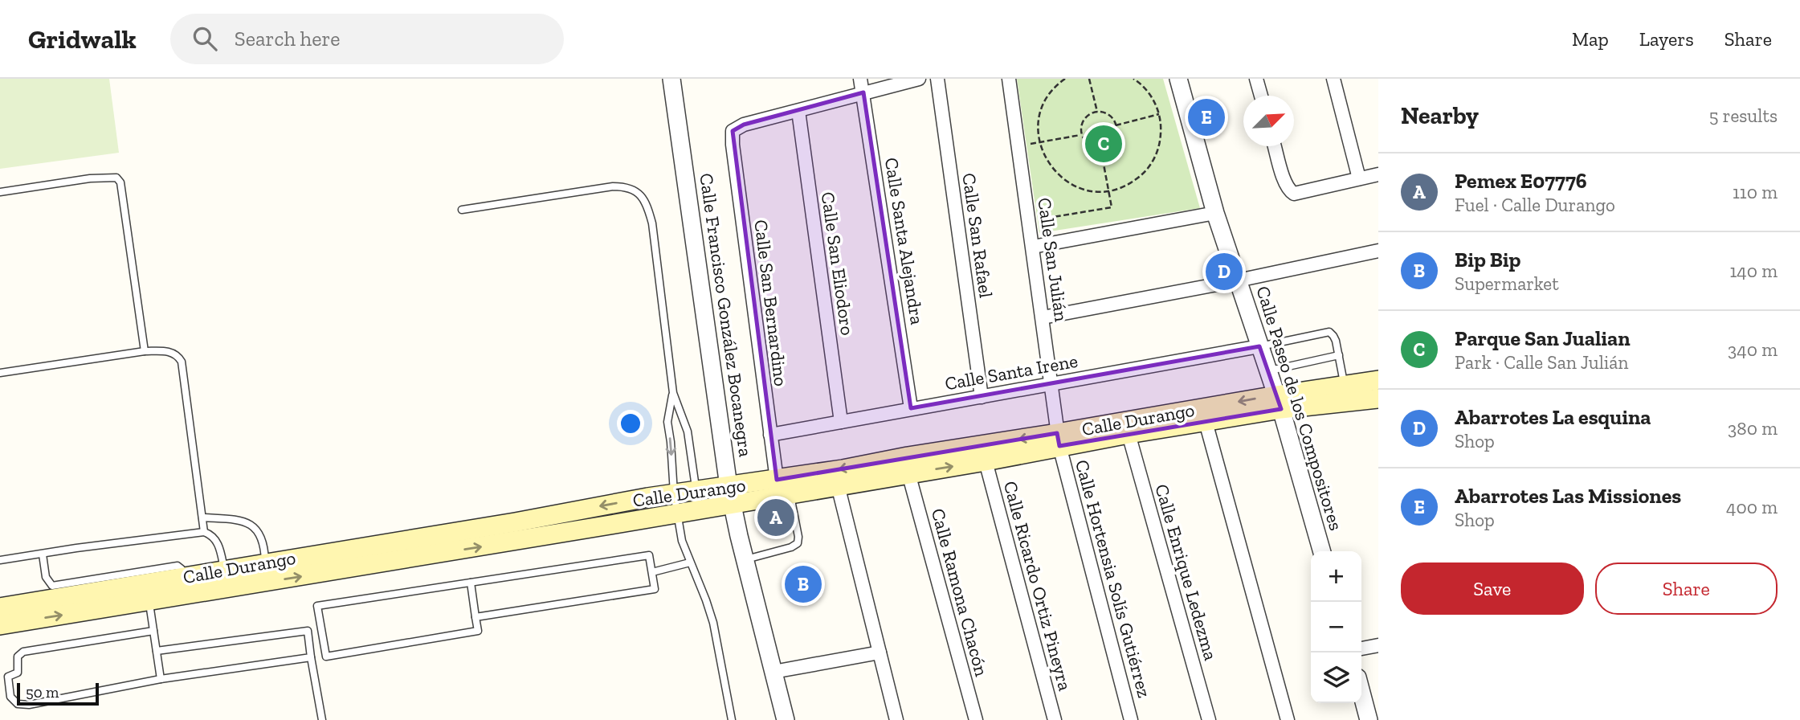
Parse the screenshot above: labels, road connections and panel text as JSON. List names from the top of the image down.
{
  "streets": {
    "main road": ["Calle Durango"],
    "street": [
      "Calle San Rafael",
      "Calle Santa Alejandra",
      "Calle San Julián",
      "Calle San Eliodoro",
      "Calle San Bernardino",
      "Calle Francisco González Bocanegra",
      "Calle Santa Irene",
      "Calle Paseo de los Compositores",
      "Calle Enrique Ledezma",
      "Calle Hortensia Solís Gutiérrez",
      "Calle Ricardo Ortiz Pineyra",
      "Calle Ramona Chacón"
    ]
  },
  "crossings": [
    ["Calle San Rafael", "Calle Santa Irene"],
    ["Calle Santa Alejandra", "Calle Santa Irene"],
    ["Calle San Julián", "Calle Santa Irene"],
    ["Calle San Julián", "Calle Durango"],
    ["Calle San Julián", "Calle Hortensia Solís Gutiérrez"],
    ["Calle San Eliodoro", "Calle San Bernardino"],
    ["Calle San Eliodoro", "Calle Santa Irene"],
    ["Calle San Bernardino", "Calle Santa Irene"],
    ["Calle San Bernardino", "Calle Durango"],
    ["Calle Francisco González Bocanegra", "Calle Durango"],
    ["Calle Santa Irene", "Calle Paseo de los Compositores"],
    ["Calle Paseo de los Compositores", "Calle Durango"],
    ["Calle Durango", "Calle Enrique Ledezma"],
    ["Calle Durango", "Calle Hortensia Solís Gutiérrez"],
    ["Calle Durango", "Calle Ricardo Ortiz Pineyra"],
    ["Calle Durango", "Calle Ramona Chacón"]
  ],
  "scale_bar": "50 m",
  "north": "top right",
  "page": {
    "header": "Gridwalk",
    "search": "Search here",
    "nav": ["Map", "Layers", "Share"],
    "heading": ["Nearby", "5 results"],
    "pins": [
      "E",
      "C",
      "D",
      "A",
      "B"
    ],
    "list": [
      {
        "mark": "A",
        "name": "Pemex E07776",
        "note": "Fuel · Calle Durango",
        "value": "110 m"
      },
      {
        "mark": "B",
        "name": "Bip Bip",
        "note": "Supermarket",
        "value": "140 m"
      },
      {
        "mark": "C",
        "name": "Parque San Jualian",
        "note": "Park · Calle San Julián",
        "value": "340 m"
      },
      {
        "mark": "D",
        "name": "Abarrotes La esquina",
        "note": "Shop",
        "value": "380 m"
      },
      {
        "mark": "E",
        "name": "Abarrotes Las Missiones",
        "note": "Shop",
        "value": "400 m"
      }
    ],
    "buttons": ["Save", "Share"],
    "map_buttons": ["+", "−"],
    "scale": "50 m"
  }
}
